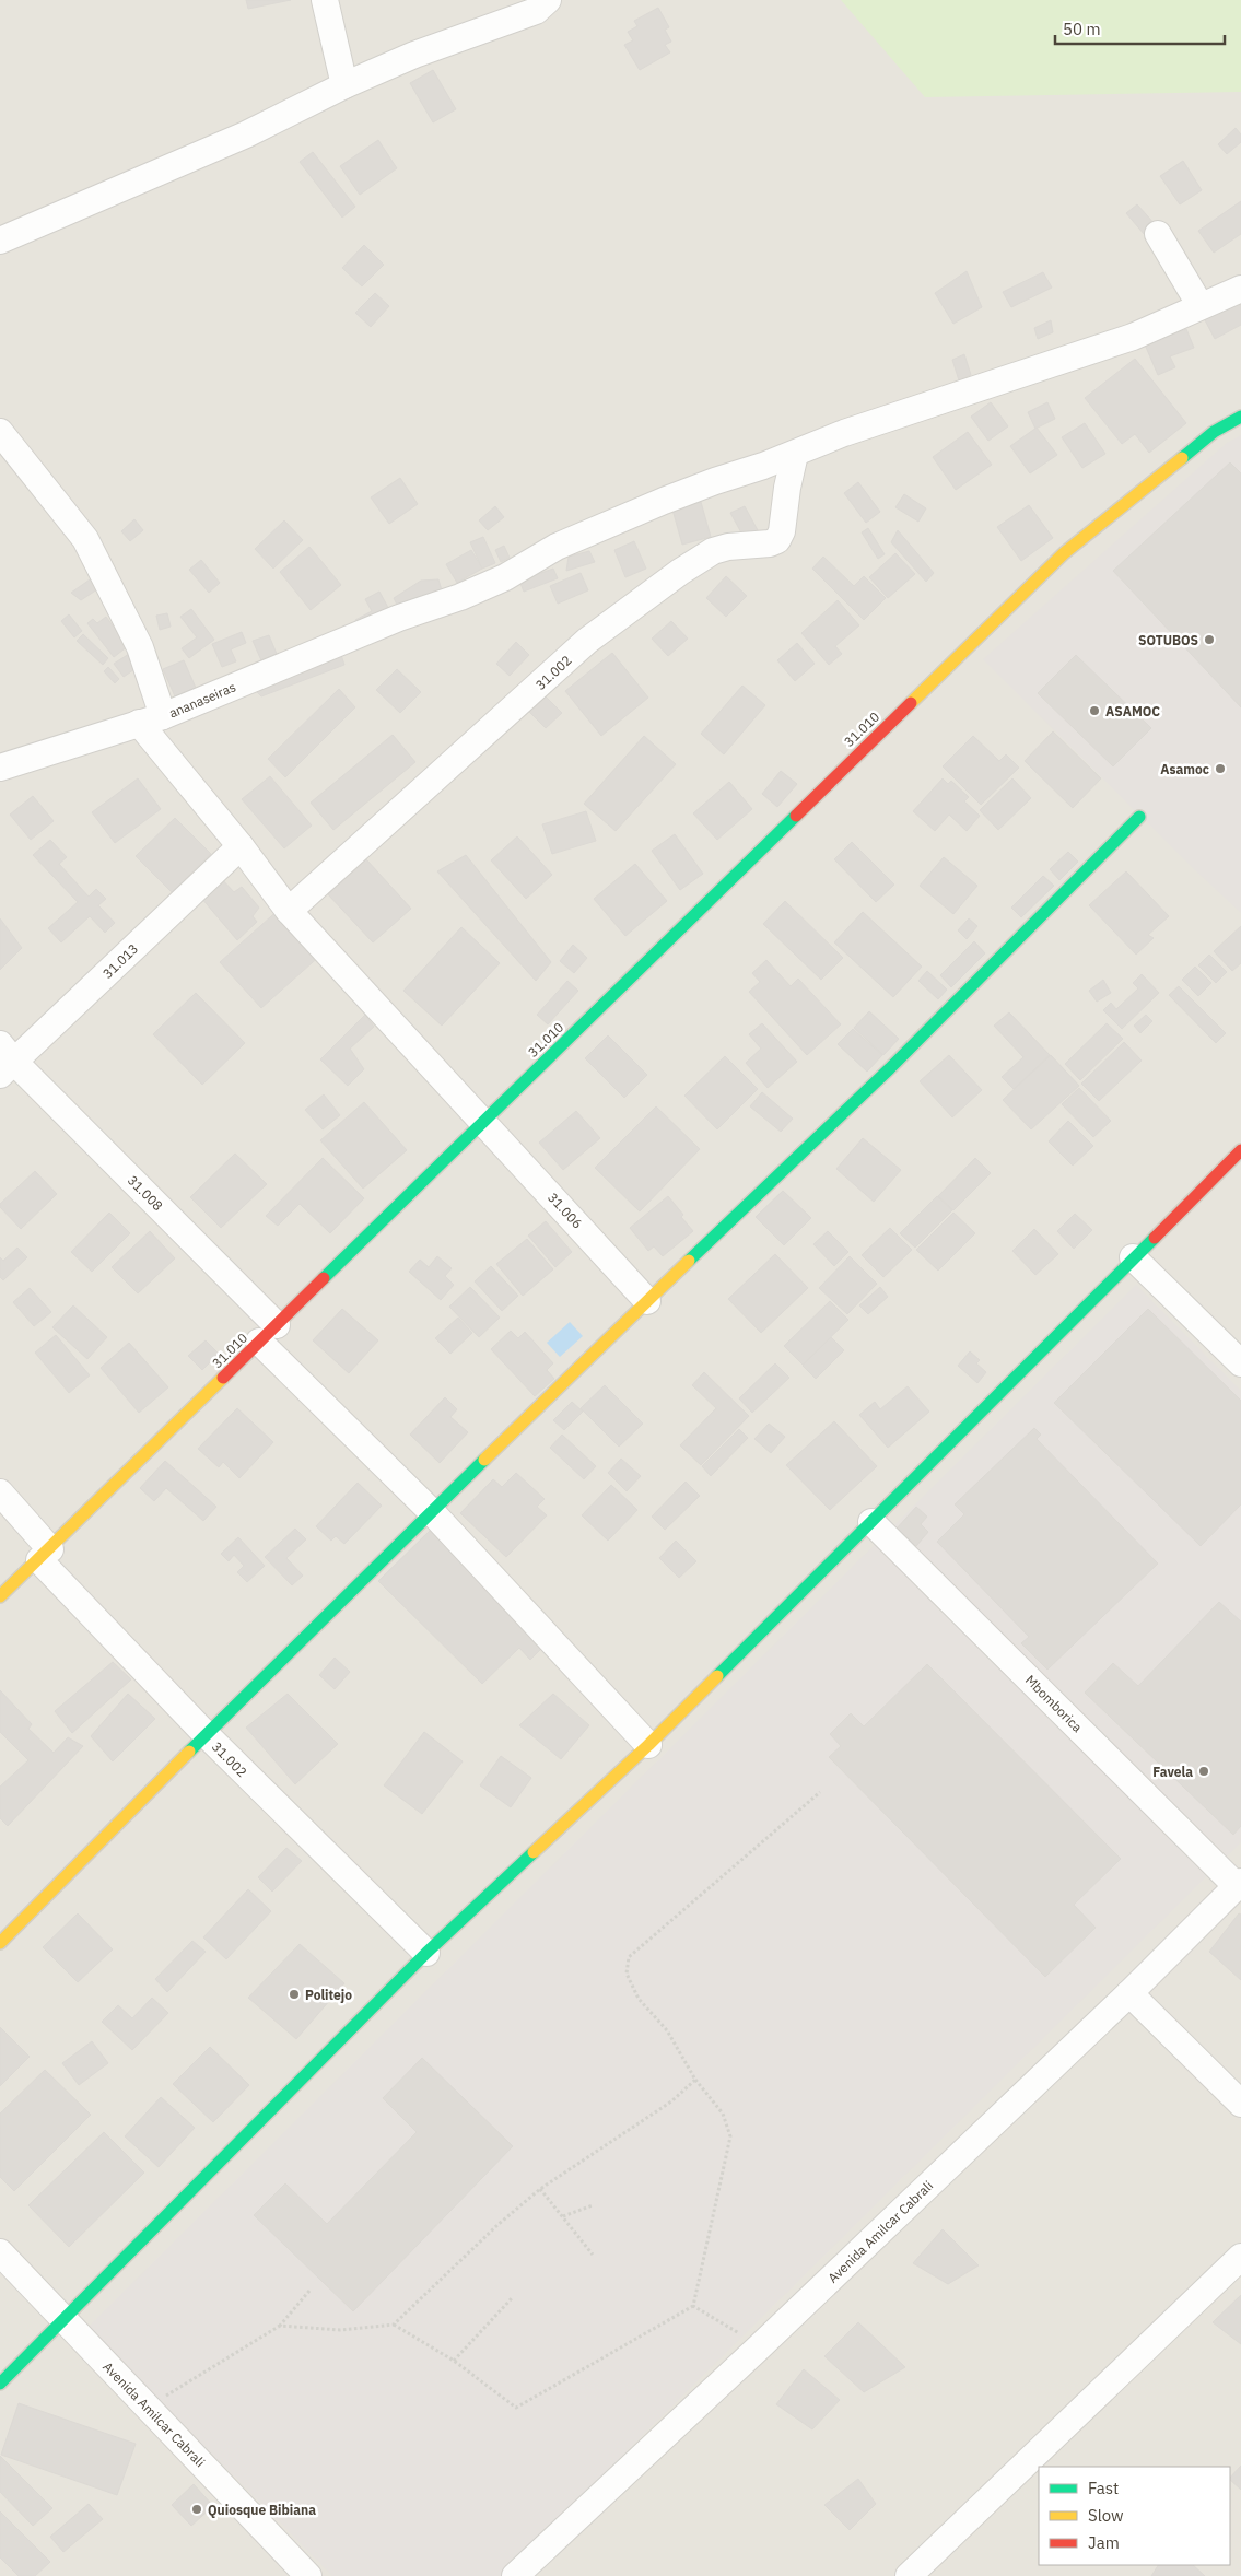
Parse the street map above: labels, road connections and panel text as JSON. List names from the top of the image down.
{
  "streets": {
    "street": [
      "31.002",
      "ananaseiras",
      "31.010",
      "31.013",
      "31.008",
      "31.006",
      "Mbomborica",
      "Avenida Amilcar Cabrali"
    ]
  },
  "crossings": [
    ["31.002", "ananaseiras"],
    ["31.002", "31.010"],
    ["31.002", "31.006"],
    ["ananaseiras", "31.006"],
    ["31.010", "31.008"],
    ["31.010", "31.006"],
    ["31.013", "31.008"],
    ["31.013", "31.006"],
    ["Mbomborica", "Avenida Amilcar Cabrali"]
  ],
  "places": [
    "SOTUBOS",
    "ASAMOC",
    "Asamoc",
    "Favela",
    "Politejo",
    "Quiosque Bibiana"
  ],
  "legend": ["Fast", "Slow", "Jam"],
  "scale_bar": "50 m"
}
